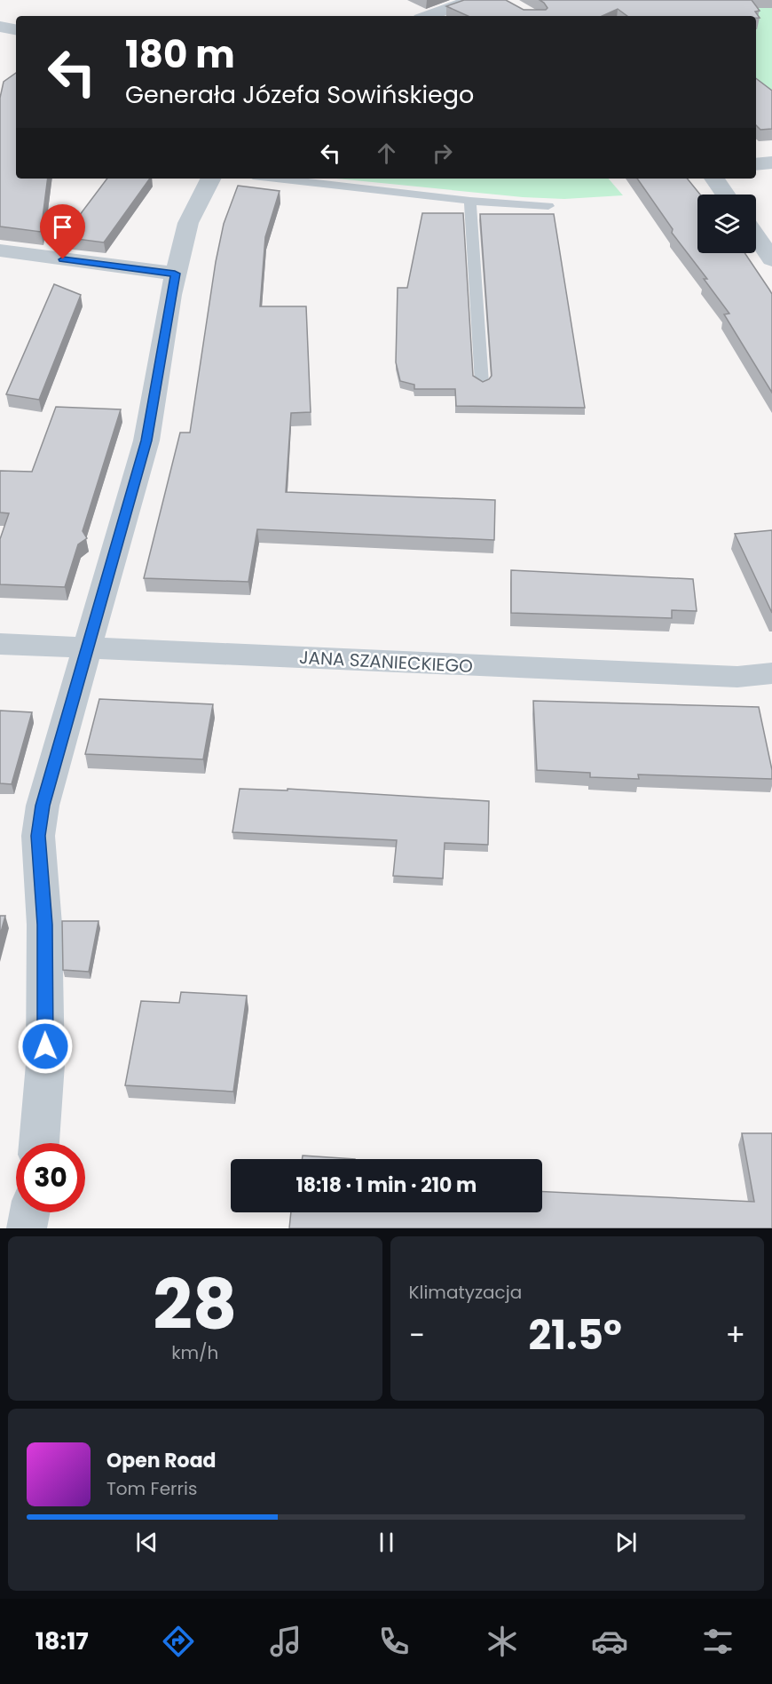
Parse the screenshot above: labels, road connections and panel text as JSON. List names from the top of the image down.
{
  "streets": {
    "street": ["JANA SZANIECKIEGO"]
  },
  "page": {
    "turn": ["180 m", "Generała Józefa Sowińskiego"],
    "limit": "30",
    "trip": "18:18 · 1 min · 210 m",
    "tile": [
      ["28", "km/h"],
      "Klimatyzacja"
    ],
    "heat": ["−", "21.5°", "+"],
    "song": ["Open Road", "Tom Ferris"],
    "tabs": "18:17"
  }
}
